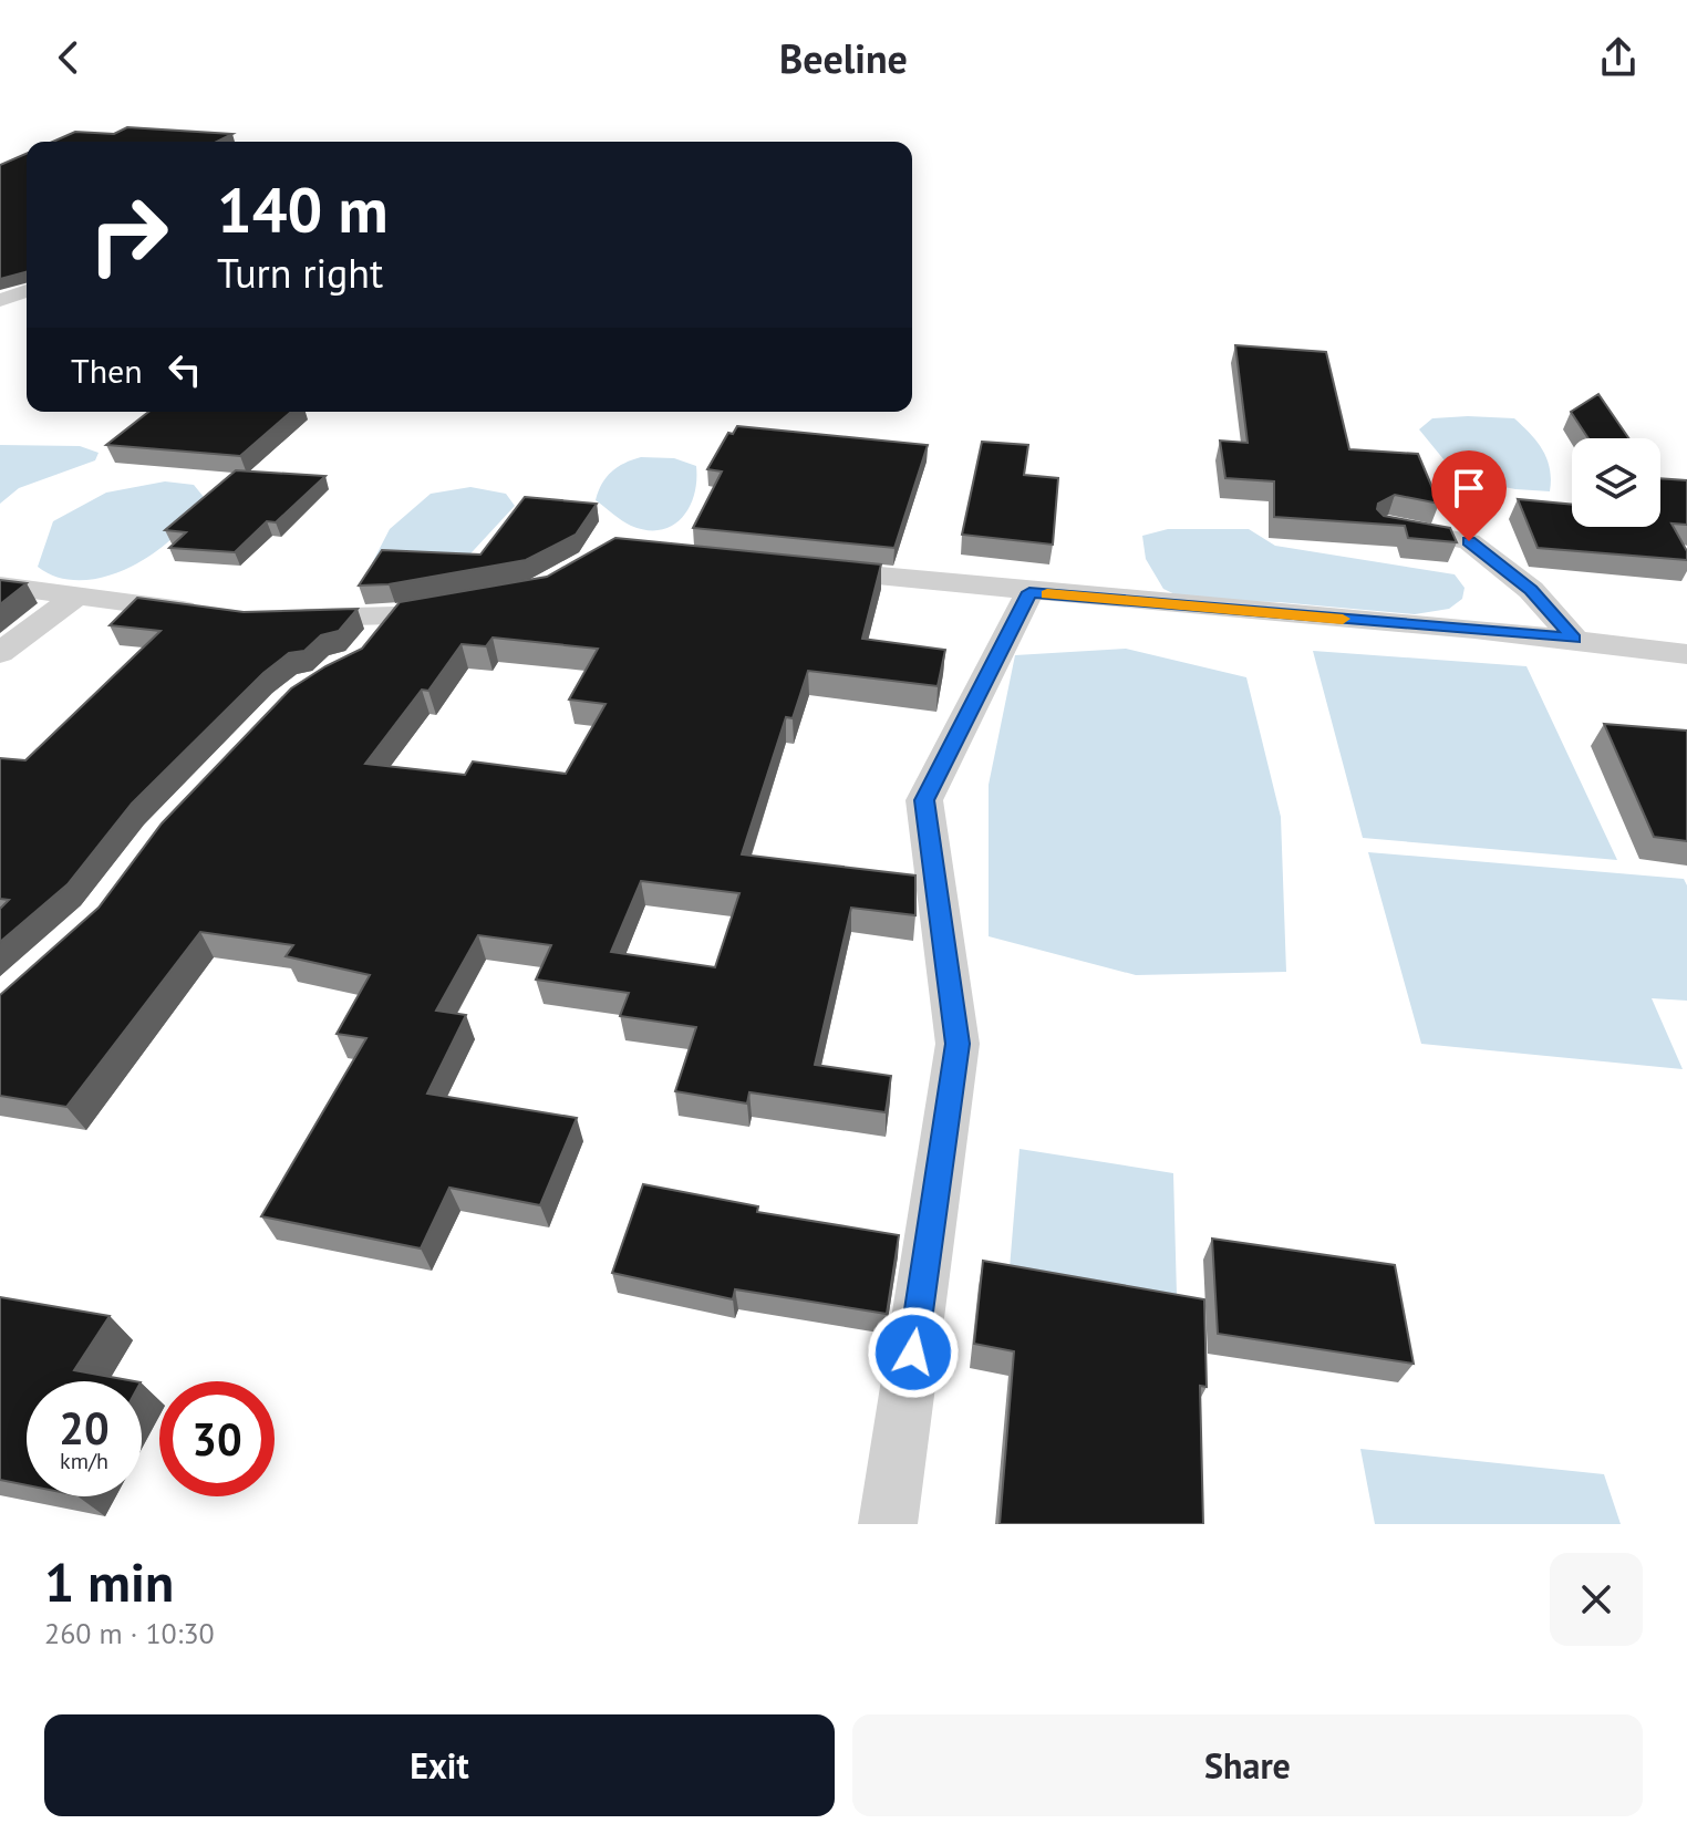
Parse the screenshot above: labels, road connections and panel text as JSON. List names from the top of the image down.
{
  "page": {
    "header": "Beeline",
    "turn": ["140 m", "Turn right"],
    "then": "Then",
    "speed": "20 km/h",
    "limit": "30",
    "heading": ["1 min", "260 m · 10:30"],
    "buttons": ["Exit", "Share"]
  }
}
